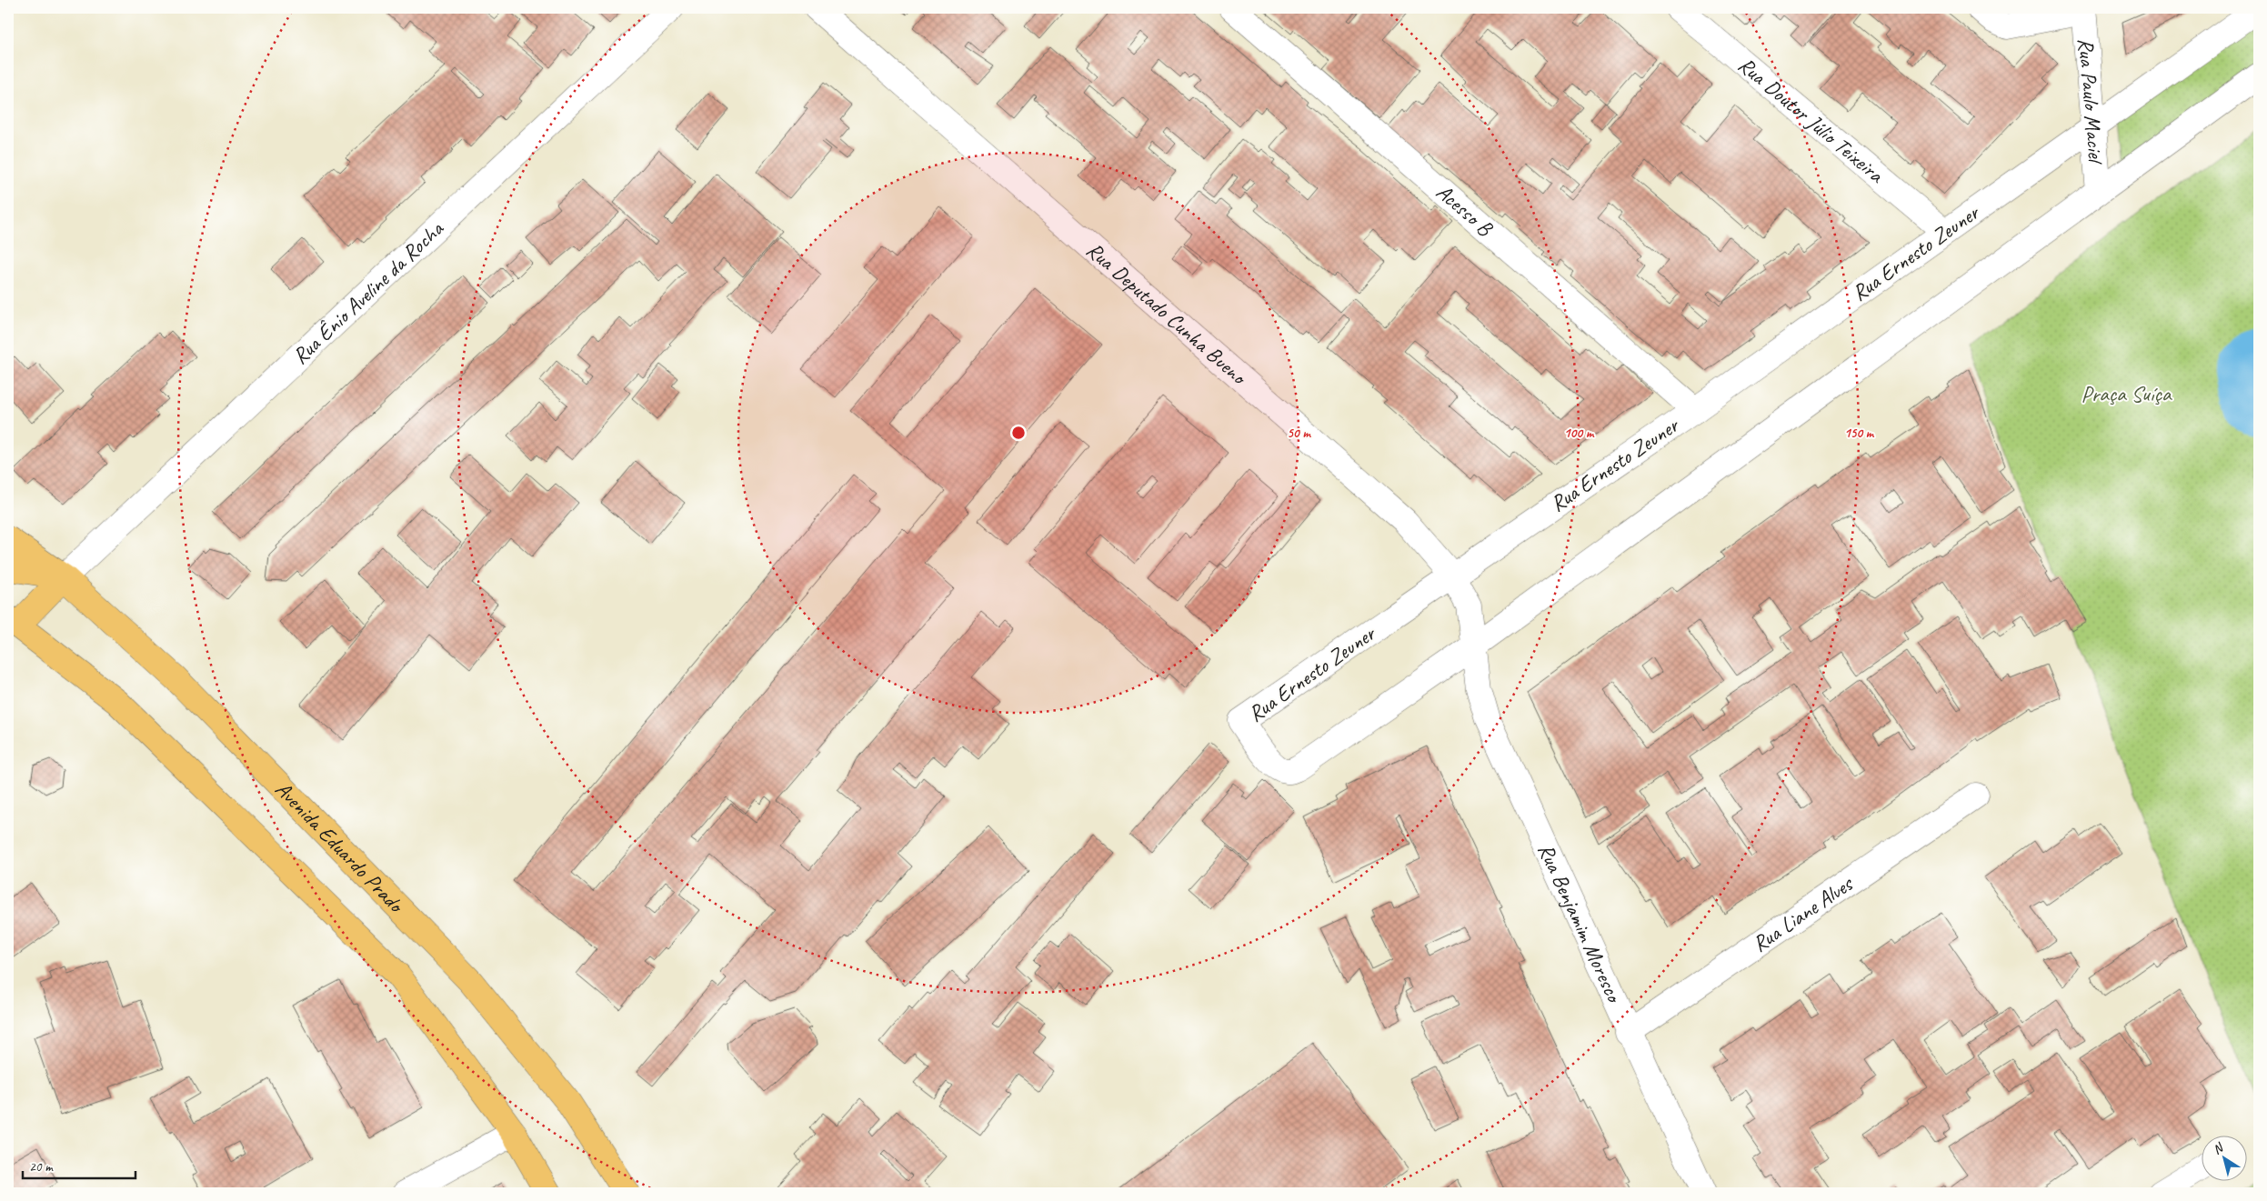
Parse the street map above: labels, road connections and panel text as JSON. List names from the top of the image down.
{
  "streets": {
    "main road": ["Avenida Eduardo Prado"],
    "street": [
      "Rua Paulo Maciel",
      "Rua Doutor Júlio Teixeira",
      "Acesso B",
      "Rua Ernesto Zeuner",
      "Rua Ênio Aveline da Rocha",
      "Rua Deputado Cunha Bueno",
      "Rua Liane Alves",
      "Rua Benjamim Moresco"
    ]
  },
  "crossings": [
    ["Rua Paulo Maciel", "Rua Ernesto Zeuner"],
    ["Rua Doutor Júlio Teixeira", "Rua Ernesto Zeuner"],
    ["Acesso B", "Rua Ernesto Zeuner"],
    ["Rua Ernesto Zeuner", "Rua Deputado Cunha Bueno"],
    ["Rua Ernesto Zeuner", "Rua Benjamim Moresco"],
    ["Rua Ênio Aveline da Rocha", "Avenida Eduardo Prado"],
    ["Rua Deputado Cunha Bueno", "Rua Benjamim Moresco"],
    ["Rua Liane Alves", "Rua Benjamim Moresco"]
  ],
  "parks": ["Praça Suíça"],
  "scale_bar": "20 m",
  "north": "top left",
  "rings": ["50 m", "100 m", "150 m"]
}
